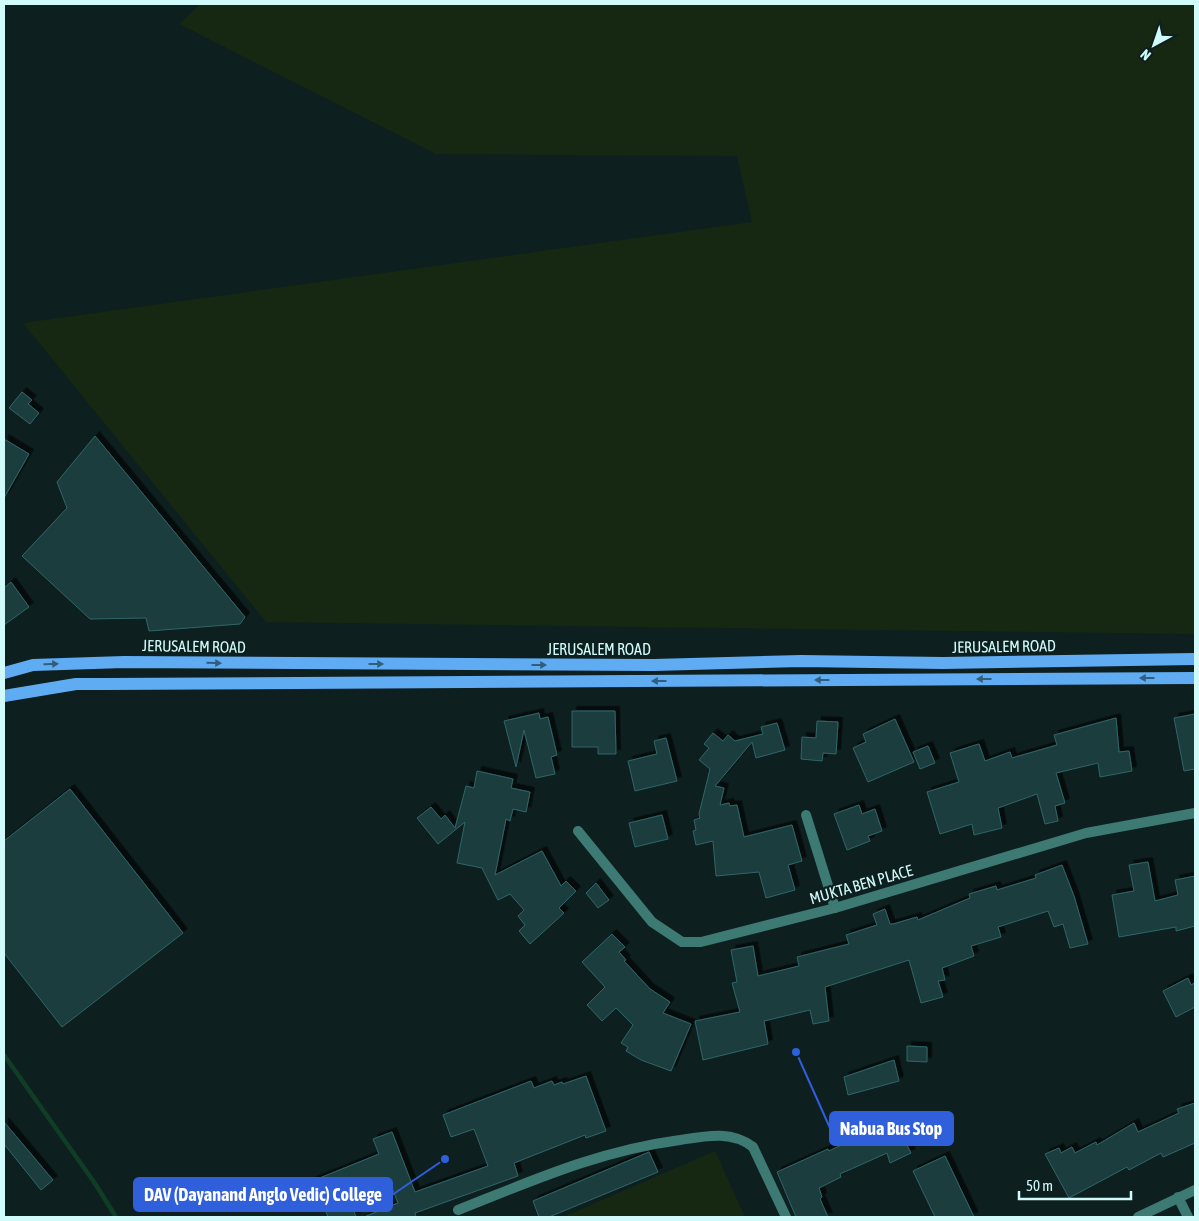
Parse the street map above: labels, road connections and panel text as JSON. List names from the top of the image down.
{
  "streets": {
    "main road": ["JERUSALEM ROAD"],
    "street": ["MUKTA BEN PLACE"]
  },
  "places": ["Nabua Bus Stop", "DAV (Dayanand Anglo Vedic) College"],
  "scale_bar": "50 m",
  "north": "bottom left"
}
